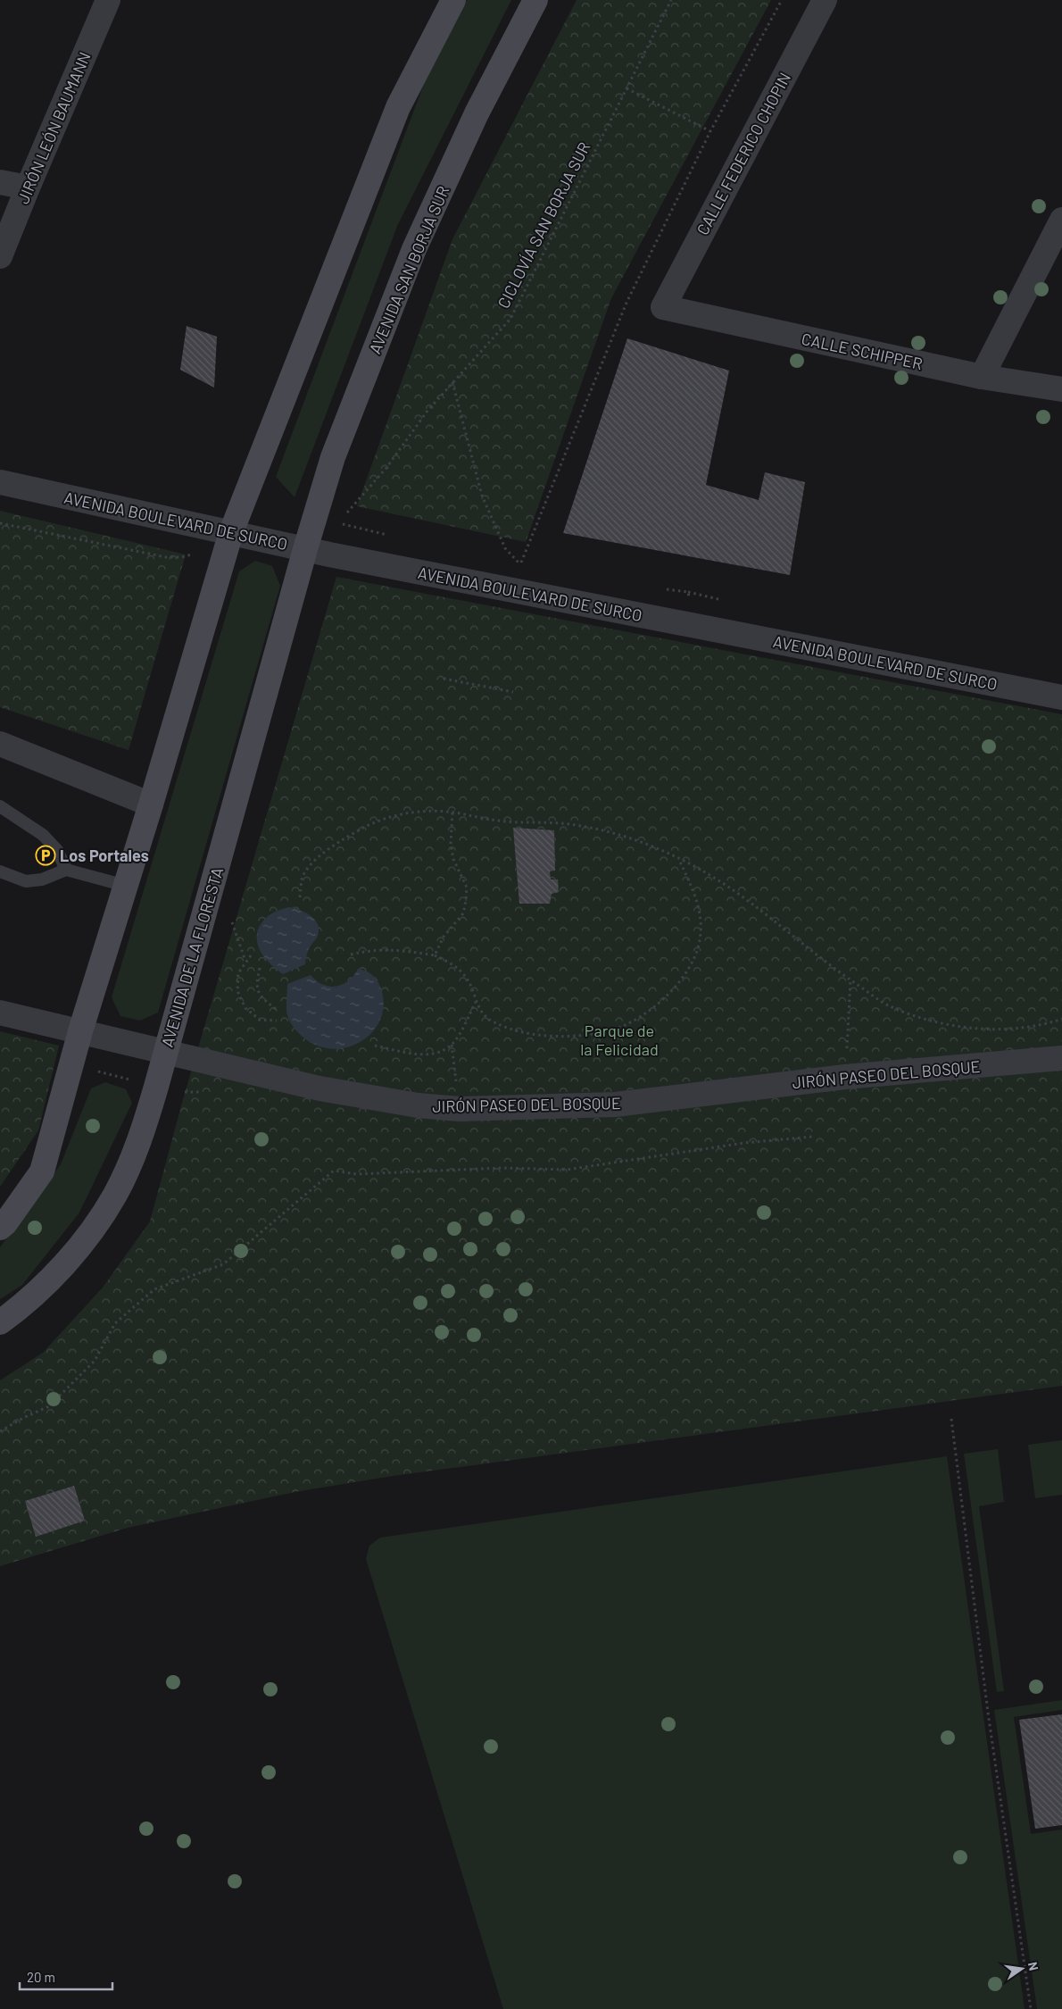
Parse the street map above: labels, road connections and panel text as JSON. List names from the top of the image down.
{
  "streets": {
    "main road": ["AVENIDA SAN BORJA SUR", "AVENIDA DE LA FLORESTA"],
    "street": [
      "JIRÓN LEÓN BAUMANN",
      "CALLE FEDERICO CHOPIN",
      "CALLE SCHIPPER",
      "AVENIDA BOULEVARD DE SURCO",
      "JIRÓN PASEO DEL BOSQUE"
    ],
    "path": ["CICLOVÍA SAN BORJA SUR"]
  },
  "crossings": [
    ["CALLE FEDERICO CHOPIN", "CALLE SCHIPPER"],
    ["AVENIDA SAN BORJA SUR", "AVENIDA BOULEVARD DE SURCO"],
    ["AVENIDA SAN BORJA SUR", "AVENIDA DE LA FLORESTA"],
    ["AVENIDA BOULEVARD DE SURCO", "AVENIDA DE LA FLORESTA"],
    ["AVENIDA DE LA FLORESTA", "JIRÓN PASEO DEL BOSQUE"]
  ],
  "parks": ["Parque de la Felicidad"],
  "places": {
    "parking": ["Los Portales"]
  },
  "scale_bar": "20 m",
  "north": "right"
}
